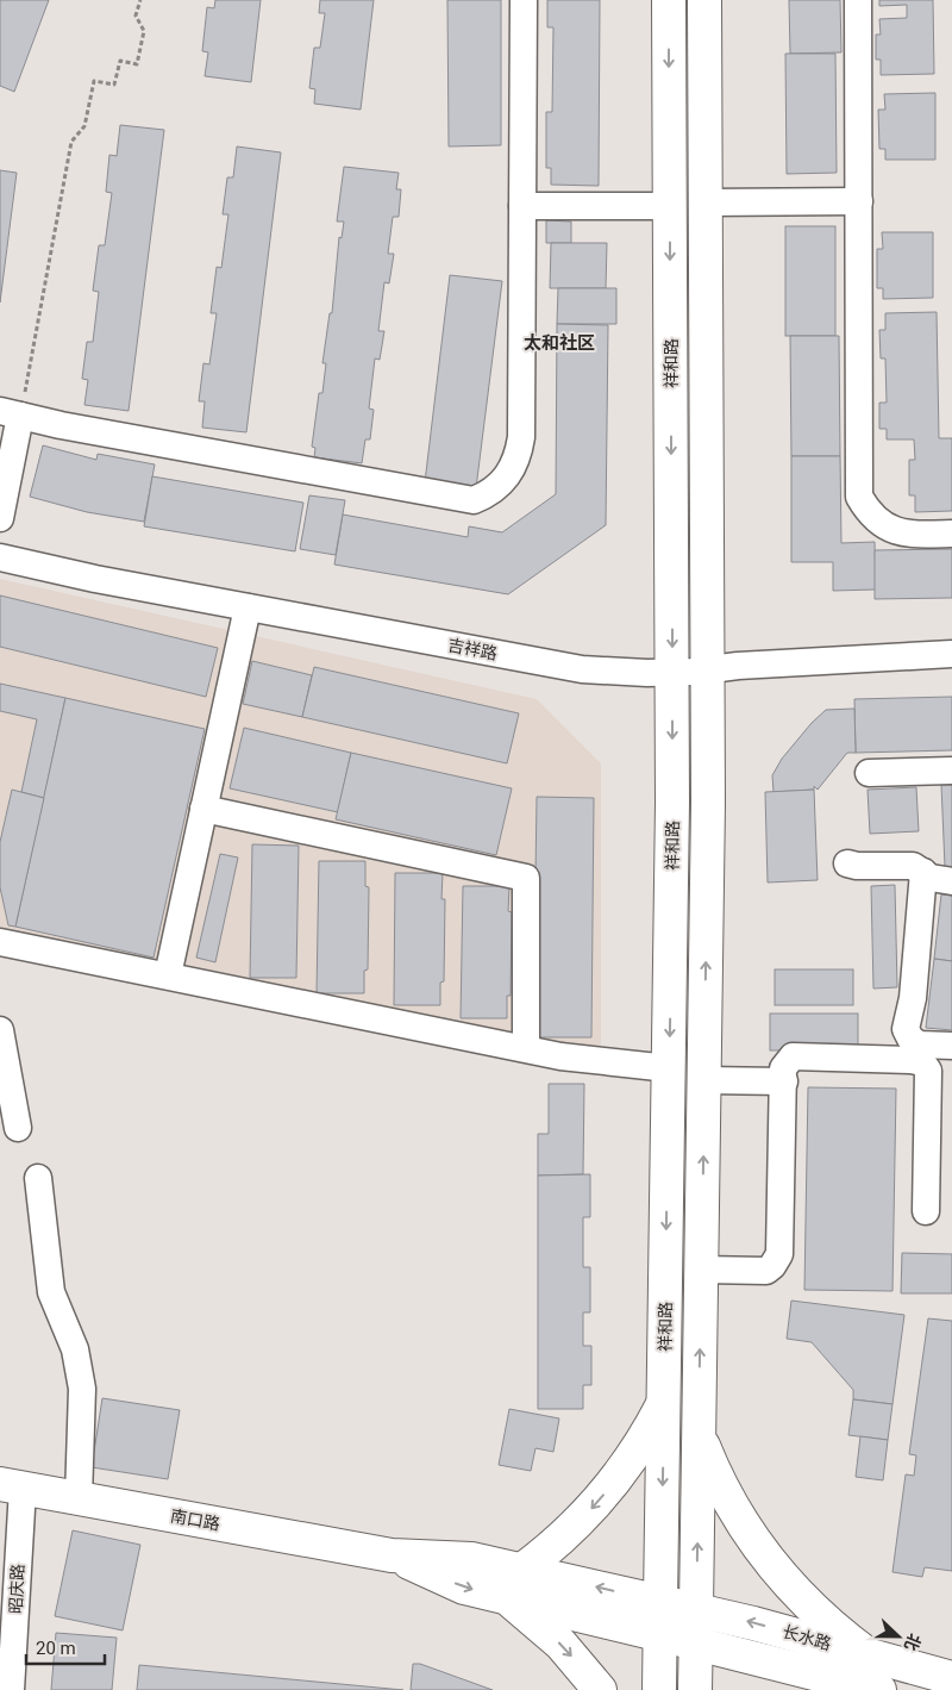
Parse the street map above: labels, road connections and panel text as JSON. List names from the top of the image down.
{
  "streets": {
    "main road": ["祥和路", "南口路", "长水路"],
    "street": ["吉祥路", "昭庆路"]
  },
  "crossings": [
    ["祥和路", "吉祥路"],
    ["祥和路", "南口路"],
    ["祥和路", "长水路"],
    ["南口路", "昭庆路"],
    ["南口路", "长水路"]
  ],
  "districts": ["太和社区"],
  "scale_bar": "20 m",
  "north": "right"
}
